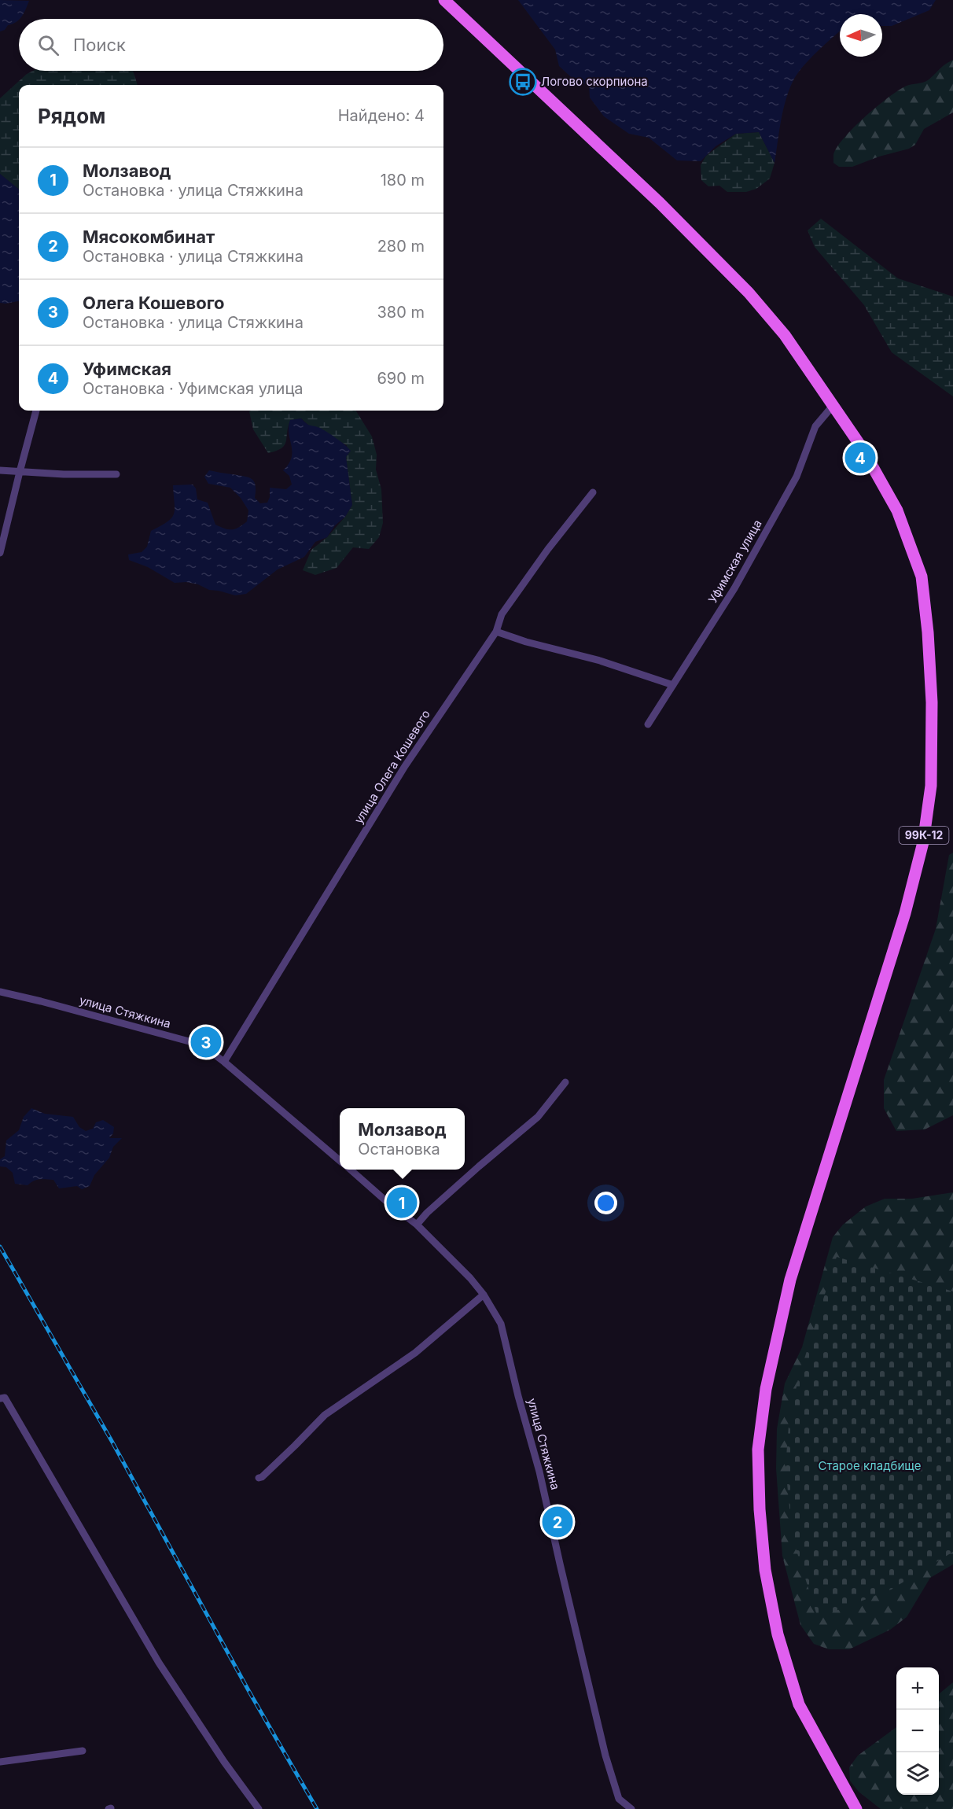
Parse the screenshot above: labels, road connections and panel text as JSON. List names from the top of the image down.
{
  "streets": {
    "main road": ["99К-12"],
    "street": ["Уфимская улица", "улица Олега Кошевого", "улица Стяжкина"]
  },
  "crossings": [
    ["Уфимская улица", "99К-12"],
    ["улица Олега Кошевого", "улица Стяжкина"]
  ],
  "parks": ["Старое кладбище"],
  "places": {
    "bus stop": ["Логово скорпиона"]
  },
  "north": "left",
  "page": {
    "search": "Поиск",
    "heading": ["Рядом", "Найдено: 4"],
    "list": [
      {
        "mark": "1",
        "name": "Молзавод",
        "note": "Остановка · улица Стяжкина",
        "value": "180 m"
      },
      {
        "mark": "2",
        "name": "Мясокомбинат",
        "note": "Остановка · улица Стяжкина",
        "value": "280 m"
      },
      {
        "mark": "3",
        "name": "Олега Кошевого",
        "note": "Остановка · улица Стяжкина",
        "value": "380 m"
      },
      {
        "mark": "4",
        "name": "Уфимская",
        "note": "Остановка · Уфимская улица",
        "value": "690 m"
      }
    ],
    "pins": [
      "4",
      "3",
      "1",
      "2"
    ],
    "popup": ["Молзавод", "Остановка"],
    "map_buttons": ["+", "−"]
  }
}
